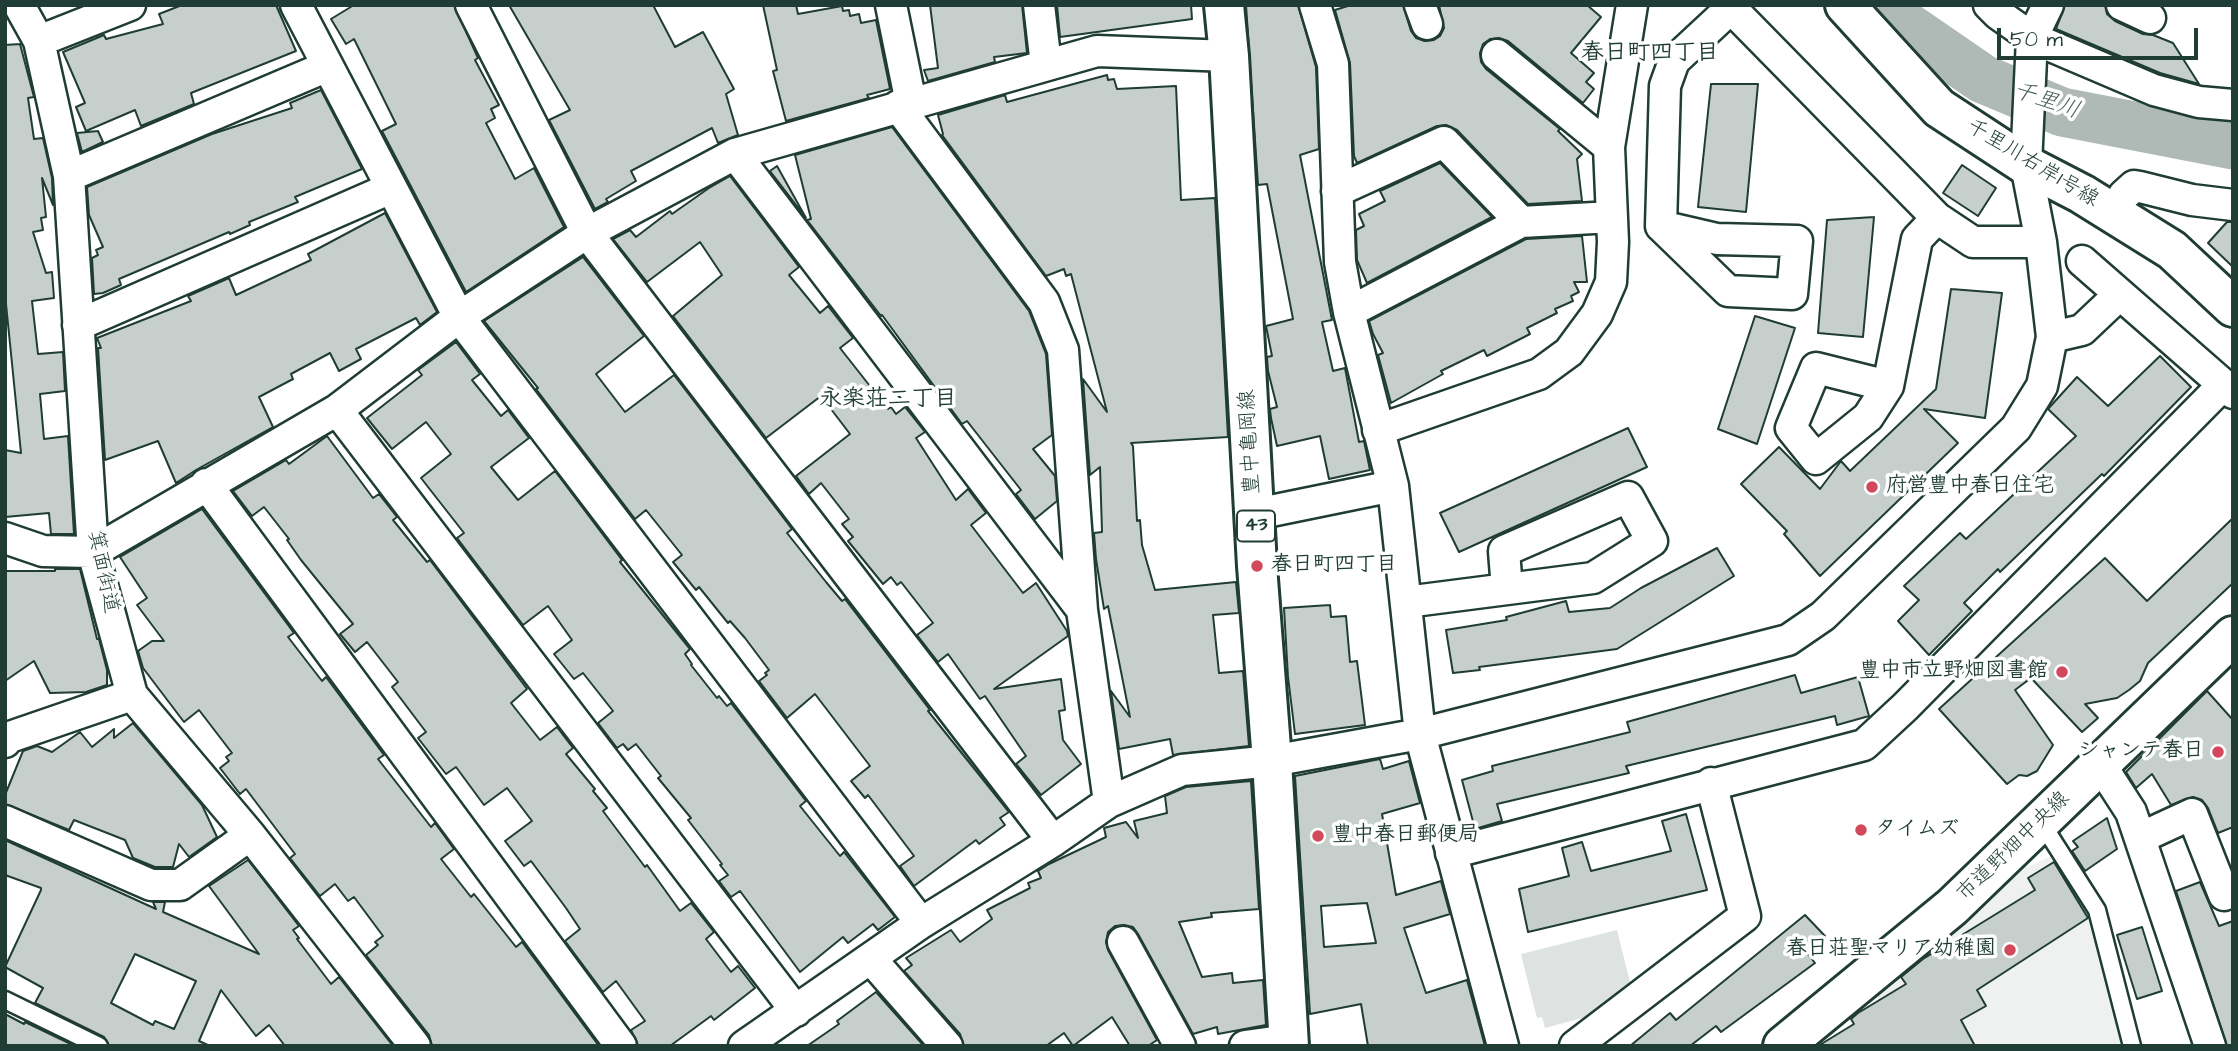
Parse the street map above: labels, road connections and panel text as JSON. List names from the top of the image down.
{
  "streets": {
    "street": [
      "千里川右岸1号線",
      "豊中亀岡線",
      "43",
      "箕面街道",
      "市道野畑中央線"
    ]
  },
  "districts": ["春日町四丁目", "永楽荘二丁目"],
  "water": ["千里川"],
  "places": [
    "府営豊中春日住宅",
    "春日町四丁目",
    "豊中市立野畑図書館",
    "シャンテ春日",
    "タイムズ",
    "豊中春日郵便局",
    "春日荘聖マリア幼稚園"
  ],
  "scale_bar": "50 m"
}
